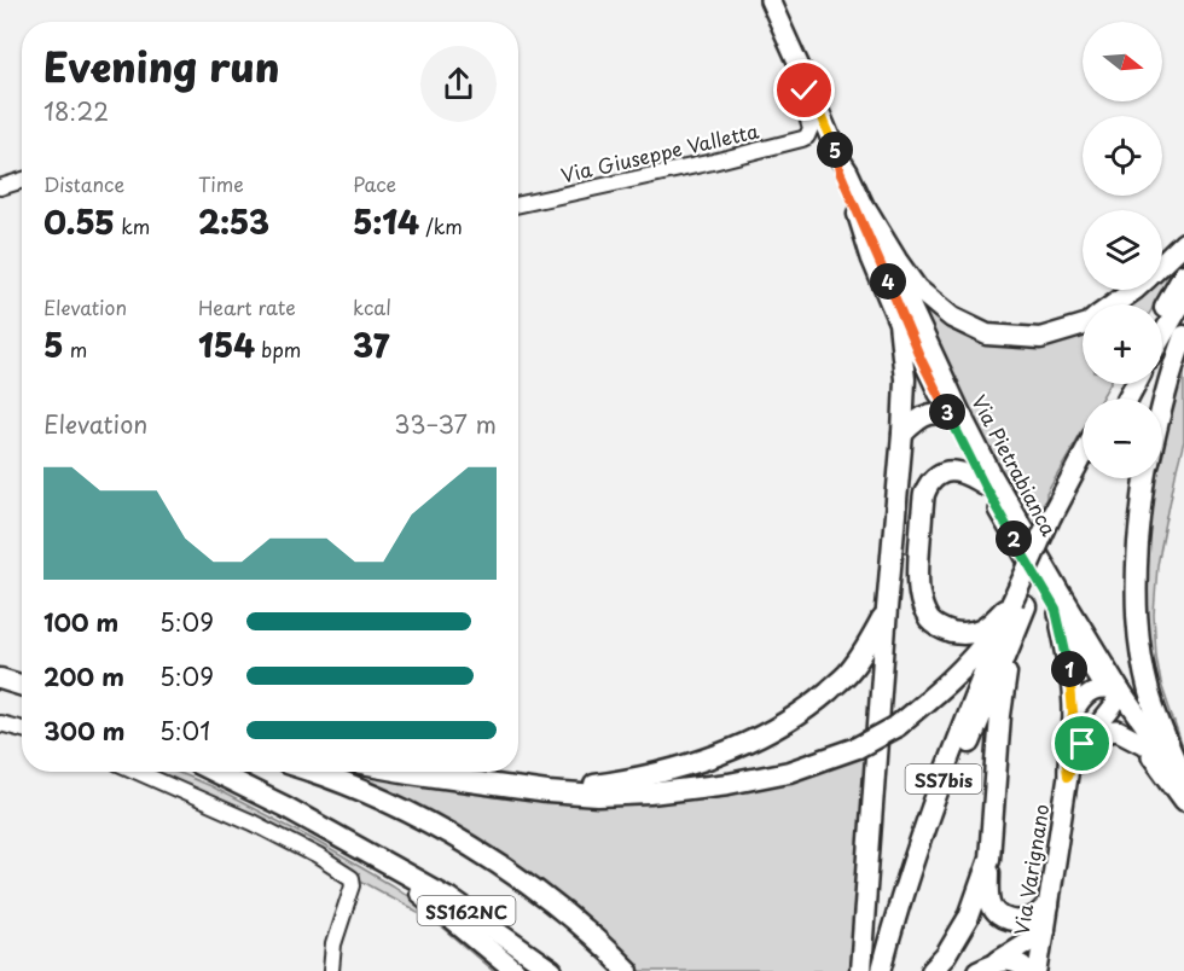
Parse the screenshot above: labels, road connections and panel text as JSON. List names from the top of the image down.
{
  "streets": {
    "highway": ["SS7bis", "SS162NC"],
    "main road": ["Via Pietrabianca", "Via Varignano"],
    "street": ["Via Giuseppe Valletta"]
  },
  "crossings": [
    ["Via Giuseppe Valletta", "Via Pietrabianca"],
    ["Via Pietrabianca", "Via Varignano"]
  ],
  "north": "right",
  "page": {
    "map_buttons": ["+", "−"],
    "heading": ["Evening run", "18:22"],
    "pins": [
      "5",
      "4",
      "3",
      "2",
      "1"
    ],
    "stats": [
      ["Distance", "0.55 km"],
      ["Time", "2:53"],
      ["Pace", "5:14 /km"],
      ["Elevation", "5 m"],
      ["Heart rate", "154 bpm"],
      ["kcal", "37"]
    ],
    "chart": ["Elevation", "33–37 m"],
    "list": [
      {
        "name": "100 m",
        "note": "5:09"
      },
      {
        "name": "200 m",
        "note": "5:09"
      },
      {
        "name": "300 m",
        "note": "5:01"
      }
    ]
  }
}
